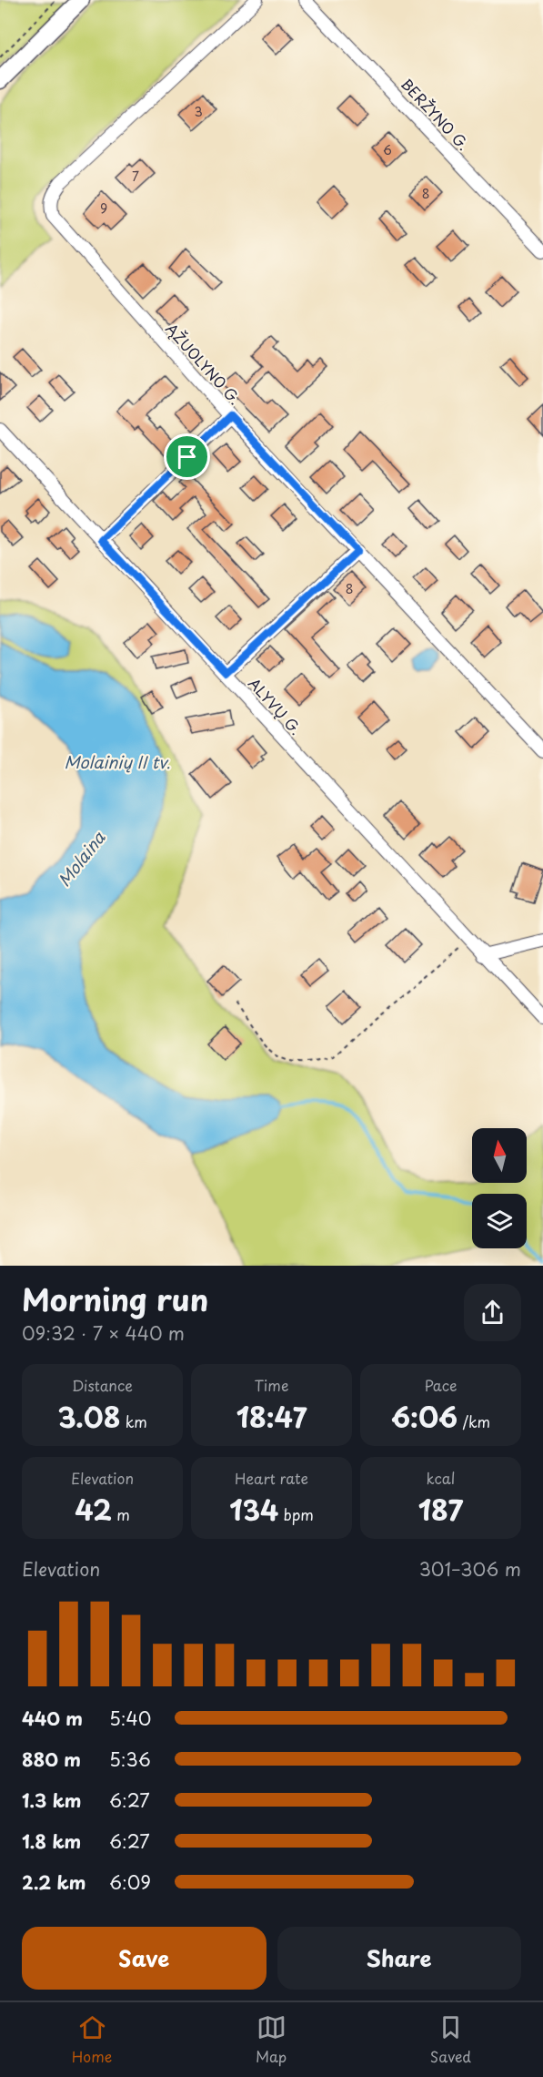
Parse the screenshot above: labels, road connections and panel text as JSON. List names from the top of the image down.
{
  "streets": {
    "street": ["BERŽYNO G.", "ĄŽUOLYNO G.", "ALYVŲ G."]
  },
  "water": ["Molainių II tv.", "Molaina"],
  "house_numbers": [
    "3",
    "6",
    "7",
    "8",
    "9",
    "8"
  ],
  "north": "top",
  "page": {
    "heading": ["Morning run", "09:32 · 7 × 440 m"],
    "stats": [
      ["Distance", "3.08 km"],
      ["Time", "18:47"],
      ["Pace", "6:06 /km"],
      ["Elevation", "42 m"],
      ["Heart rate", "134 bpm"],
      ["kcal", "187"]
    ],
    "chart": ["Elevation", "301–306 m"],
    "list": [
      {
        "name": "440 m",
        "note": "5:40"
      },
      {
        "name": "880 m",
        "note": "5:36"
      },
      {
        "name": "1.3 km",
        "note": "6:27"
      },
      {
        "name": "1.8 km",
        "note": "6:27"
      },
      {
        "name": "2.2 km",
        "note": "6:09"
      }
    ],
    "buttons": ["Save", "Share"],
    "tabs": ["Home", "Map", "Saved"]
  }
}
